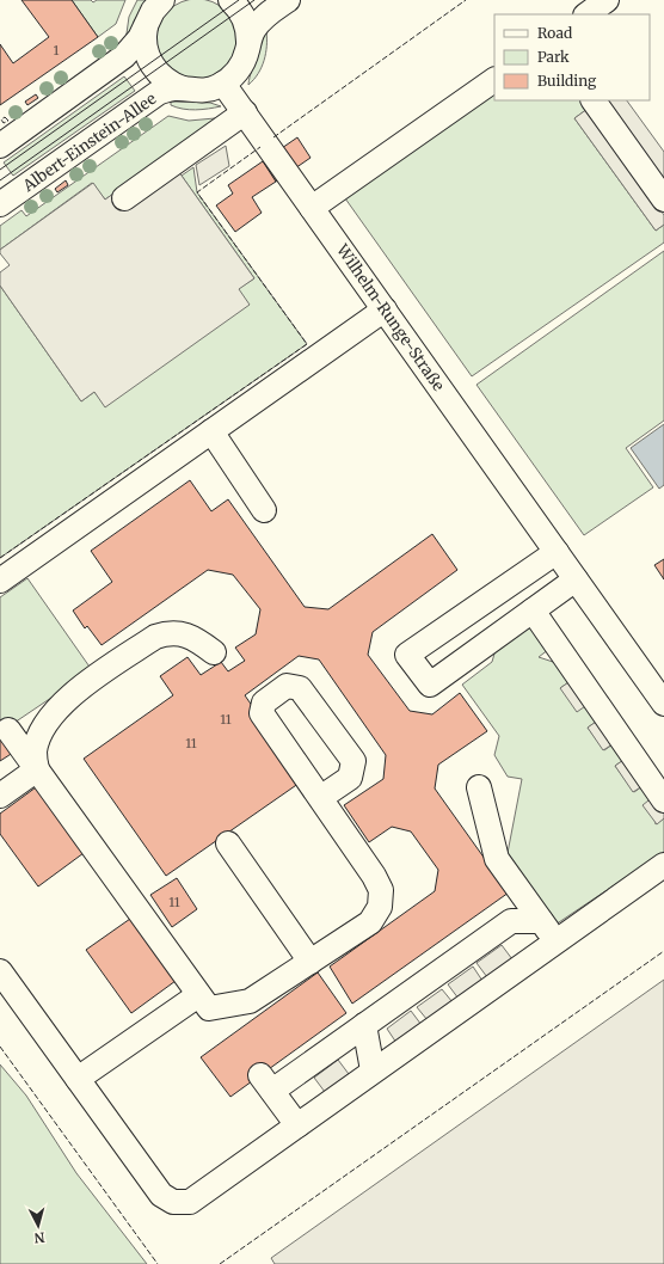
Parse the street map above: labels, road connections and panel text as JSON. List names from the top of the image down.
{
  "streets": {
    "street": ["Albert-Einstein-Allee", "Wilhelm-Runge-Straße"]
  },
  "crossings": [
    ["Albert-Einstein-Allee", "Wilhelm-Runge-Straße"]
  ],
  "house_numbers": [
    "1",
    "11",
    "11",
    "11"
  ],
  "legend": ["Road", "Park", "Building"],
  "north": "bottom"
}
